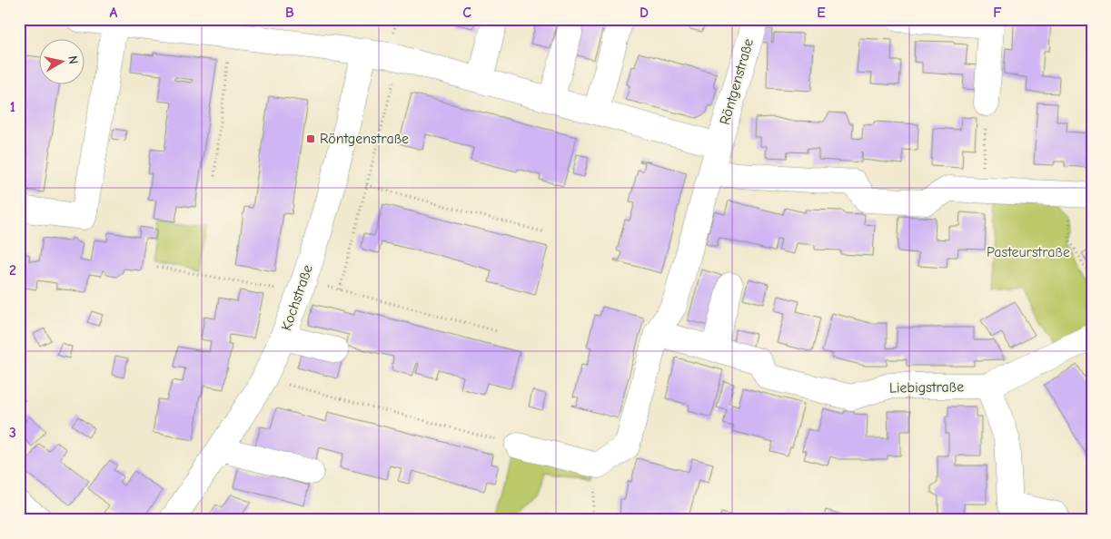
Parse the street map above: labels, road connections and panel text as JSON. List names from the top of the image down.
{
  "streets": {
    "street": ["Röntgenstraße", "Kochstraße", "Liebigstraße"]
  },
  "crossings": [
    ["Röntgenstraße", "Kochstraße"]
  ],
  "parks": ["Pasteurstraße"],
  "places": {
    "transit": ["Röntgenstraße"]
  },
  "north": "right",
  "grid": {
    "columns": [
      "A",
      "B",
      "C",
      "D",
      "E",
      "F"
    ],
    "rows": ["1", "2", "3"]
  }
}
